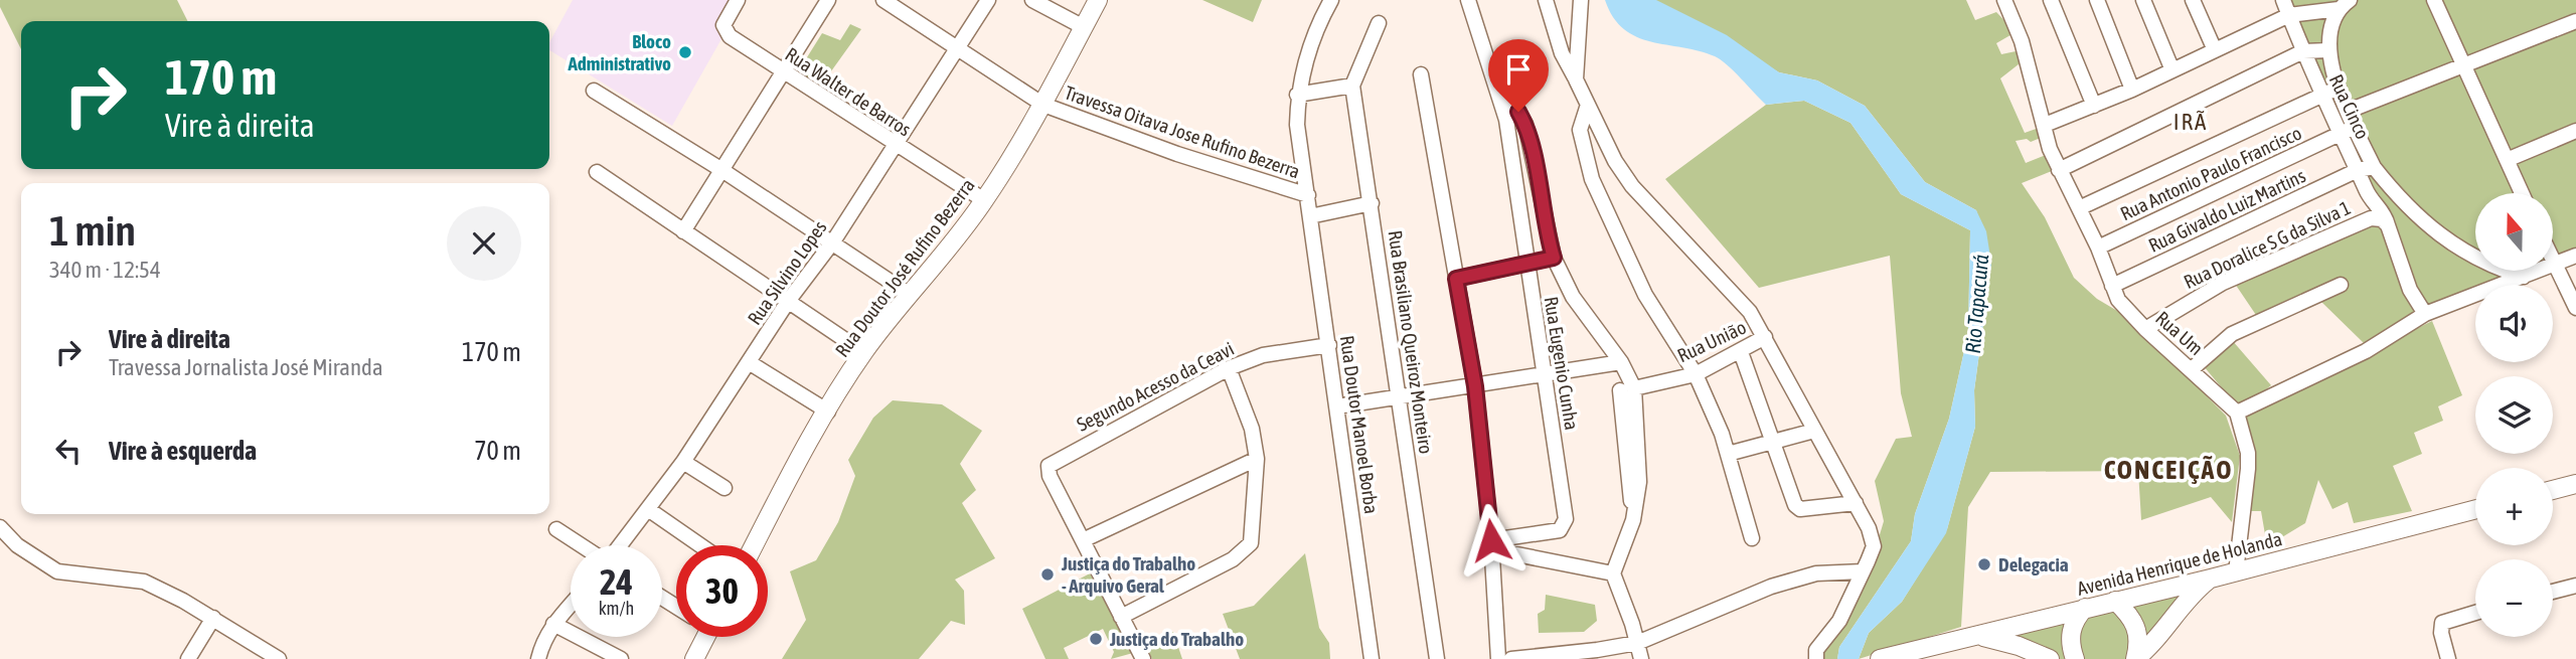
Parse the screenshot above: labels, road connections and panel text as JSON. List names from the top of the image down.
{
  "streets": {
    "main road": ["Rua Doutor José Rufino Bezerra", "Avenida Henrique de Holanda"],
    "street": [
      "Rua Walter de Barros",
      "Rua Cinco",
      "Travessa Oitava Jose Rufino Bezerra",
      "Rua Antonio Paulo Francisco",
      "Rua Givaldo Luiz Martins",
      "Rua Doralice S G da Silva 1",
      "Rua Silvino Lopes",
      "Rua Um",
      "Rua União",
      "Rua Brasiliano Queiroz Monteiro",
      "Rua Eugenio Cunha",
      "Segundo Acesso da Ceavi",
      "Rua Doutor Manoel Borba"
    ]
  },
  "crossings": [
    ["Rua Walter de Barros", "Rua Doutor José Rufino Bezerra"],
    ["Rua Walter de Barros", "Rua Silvino Lopes"],
    ["Rua Cinco", "Rua Antonio Paulo Francisco"],
    ["Rua Cinco", "Rua Givaldo Luiz Martins"],
    ["Rua Cinco", "Rua Doralice S G da Silva 1"],
    ["Travessa Oitava Jose Rufino Bezerra", "Rua Doutor José Rufino Bezerra"],
    ["Travessa Oitava Jose Rufino Bezerra", "Rua Silvino Lopes"],
    ["Travessa Oitava Jose Rufino Bezerra", "Rua Doutor Manoel Borba"],
    ["Rua Antonio Paulo Francisco", "Rua Um"],
    ["Rua Givaldo Luiz Martins", "Rua Um"],
    ["Rua Doralice S G da Silva 1", "Rua Um"],
    ["Segundo Acesso da Ceavi", "Rua Doutor Manoel Borba"]
  ],
  "districts": ["IRÃ", "CONCEIÇÃO"],
  "water": ["Rio Tapacurá"],
  "places": [
    "Bloco Administrativo",
    "Delegacia",
    "Justiça do Trabalho - Arquivo Geral",
    "Justiça do Trabalho"
  ],
  "north": "top",
  "page": {
    "turn": ["170 m", "Vire à direita"],
    "heading": ["1 min", "340 m · 12:54"],
    "map_buttons": ["+", "−"],
    "list": [
      {
        "name": "Vire à direita",
        "note": "Travessa Jornalista José Miranda",
        "value": "170 m"
      },
      {
        "name": "Vire à esquerda",
        "value": "70 m"
      }
    ],
    "speed": "24 km/h",
    "limit": "30"
  }
}
